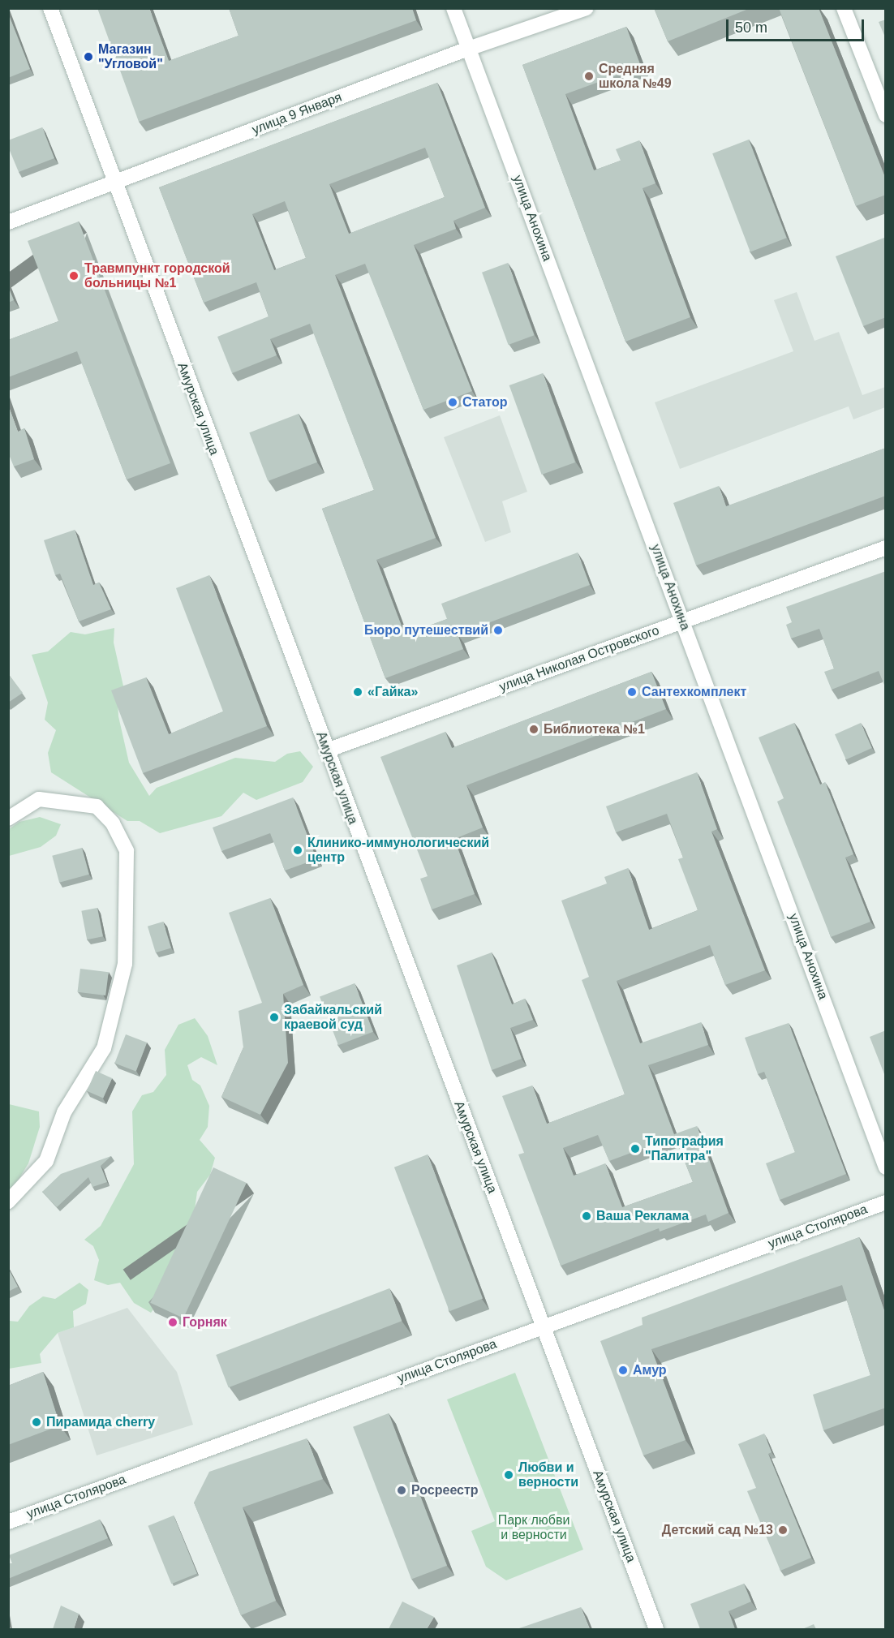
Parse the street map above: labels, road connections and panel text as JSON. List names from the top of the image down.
{
  "streets": {
    "street": [
      "улица 9 Января",
      "улица Анохина",
      "Амурская улица",
      "улица Николая Островского",
      "улица Столярова"
    ]
  },
  "crossings": [
    ["улица 9 Января", "улица Анохина"],
    ["улица 9 Января", "Амурская улица"],
    ["улица Анохина", "улица Николая Островского"],
    ["Амурская улица", "улица Николая Островского"],
    ["Амурская улица", "улица Столярова"]
  ],
  "parks": ["Парк любви и верности"],
  "places": [
    "Магазин \"Угловой\"",
    "Средняя школа №49",
    "Травмпункт городской больницы №1",
    "Статор",
    "Бюро путешествий",
    "«Гайка»",
    "Сантехкомплект",
    "Библиотека №1",
    "Клинико-иммунологический центр",
    "Забайкальский краевой суд",
    "Типография \"Палитра\"",
    "Ваша Реклама",
    "Горняк",
    "Амур",
    "Пирамида cherry",
    "Любви и верности",
    "Росреестр",
    "Детский сад №13"
  ],
  "scale_bar": "50 m"
}
